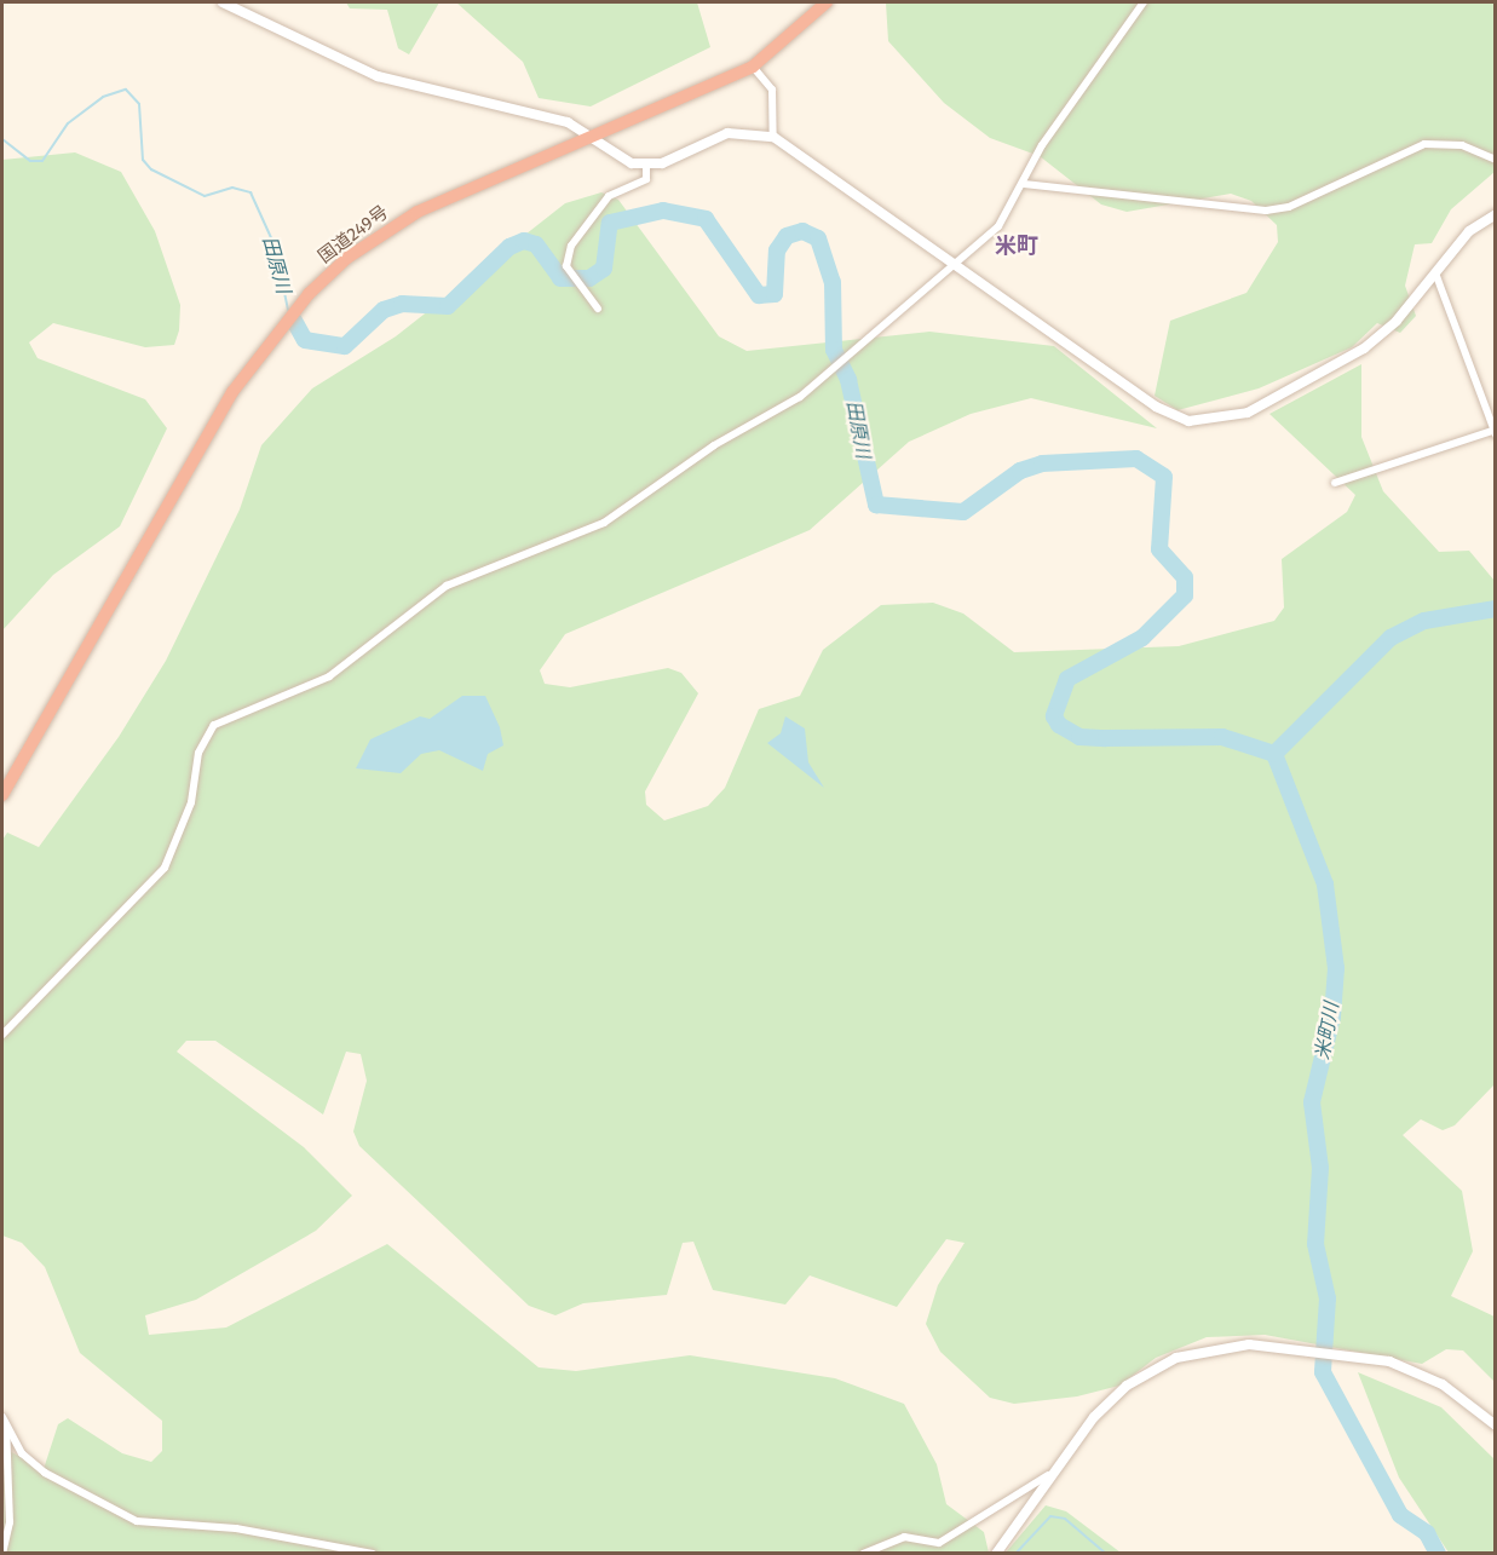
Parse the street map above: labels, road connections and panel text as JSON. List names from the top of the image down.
{
  "streets": {
    "highway": ["国道249号"]
  },
  "districts": ["米町"],
  "water": ["田原川", "米町川"]
}
